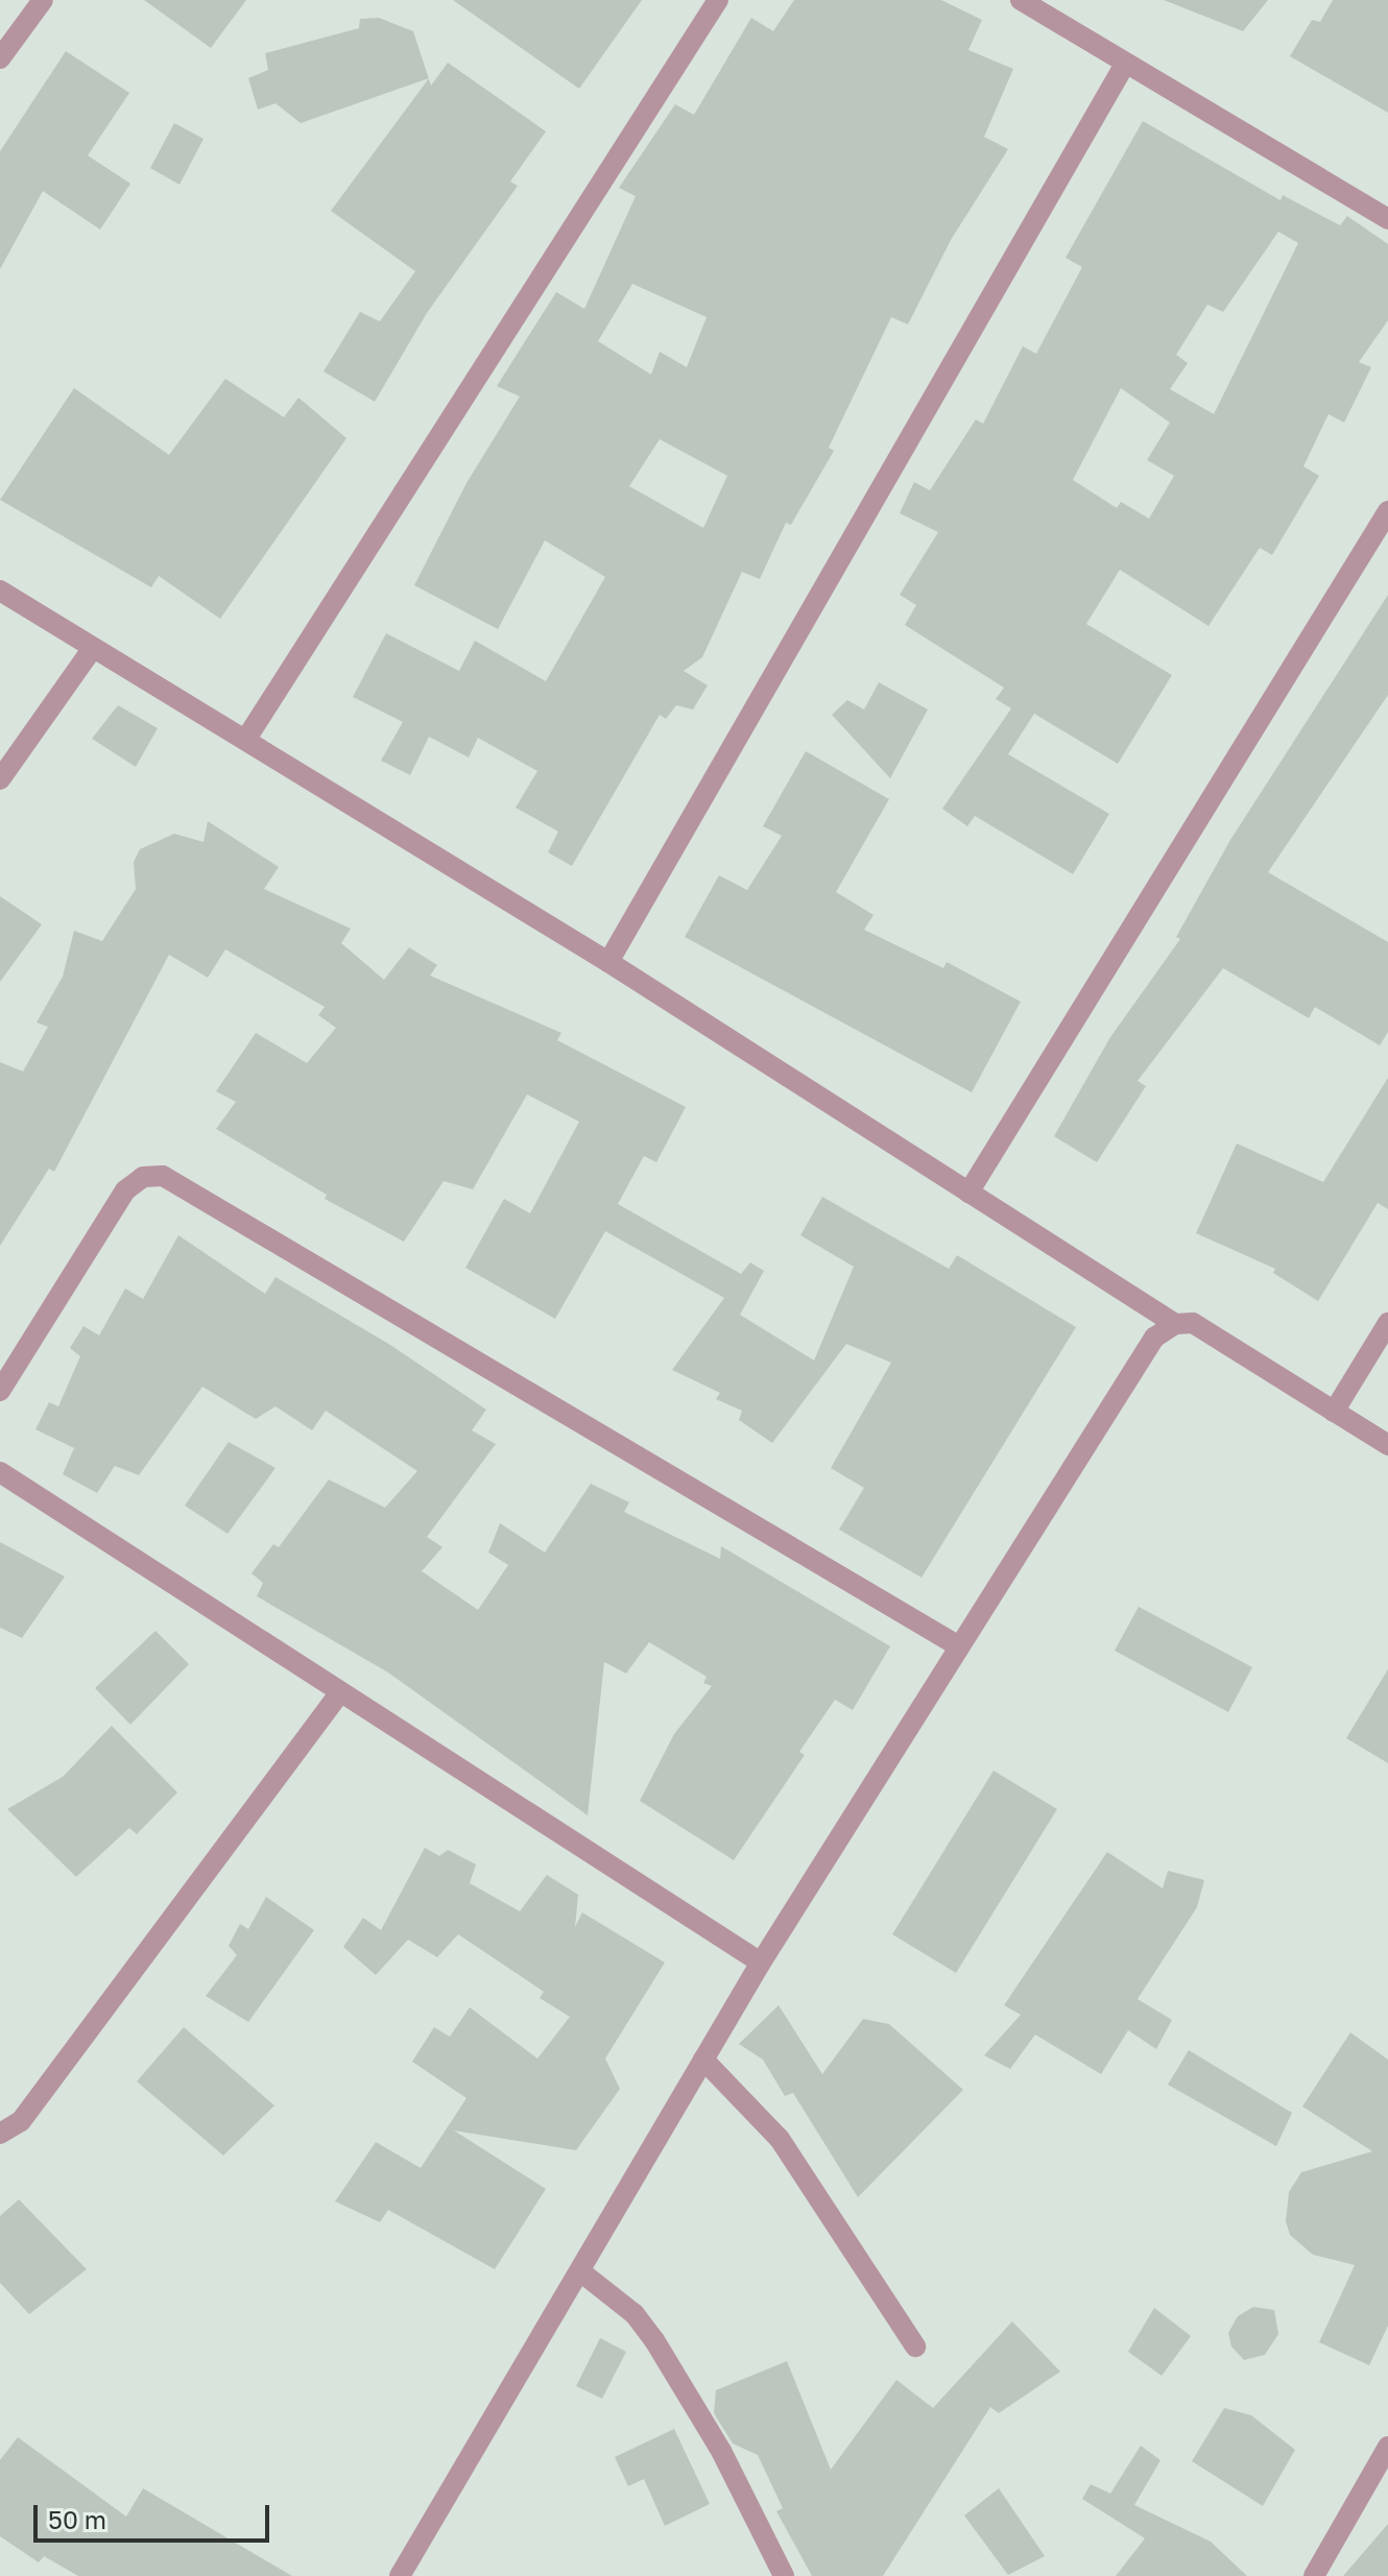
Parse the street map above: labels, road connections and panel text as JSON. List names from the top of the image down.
{
  "scale_bar": "50 m"
}
